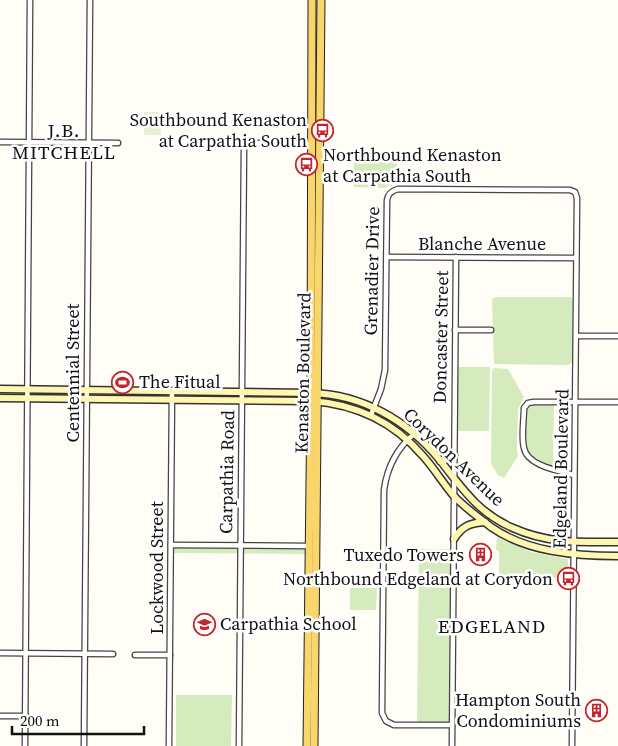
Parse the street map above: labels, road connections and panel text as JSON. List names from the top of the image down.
{
  "streets": {
    "main road": ["Kenaston Boulevard", "Corydon Avenue"],
    "street": [
      "Blanche Avenue",
      "Grenadier Drive",
      "Doncaster Street",
      "Centennial Street",
      "Edgeland Boulevard",
      "Carpathia Road",
      "Lockwood Street"
    ]
  },
  "crossings": [
    ["Blanche Avenue", "Grenadier Drive"],
    ["Blanche Avenue", "Doncaster Street"],
    ["Blanche Avenue", "Edgeland Boulevard"],
    ["Grenadier Drive", "Corydon Avenue"],
    ["Grenadier Drive", "Edgeland Boulevard"],
    ["Doncaster Street", "Corydon Avenue"],
    ["Centennial Street", "Corydon Avenue"],
    ["Kenaston Boulevard", "Corydon Avenue"],
    ["Kenaston Boulevard", "Carpathia Road"],
    ["Corydon Avenue", "Edgeland Boulevard"],
    ["Corydon Avenue", "Carpathia Road"],
    ["Corydon Avenue", "Lockwood Street"]
  ],
  "districts": ["J.B. MITCHELL", "EDGELAND"],
  "places": {
    "bus stop": ["Southbound Kenaston at Carpathia South", "Northbound Kenaston at Carpathia South", "Northbound Edgeland at Corydon"],
    "sports": ["The Fitual"],
    "building": ["Tuxedo Towers", "Hampton South Condominiums"],
    "school or university": ["Carpathia School"]
  },
  "scale_bar": "200 m"
}
